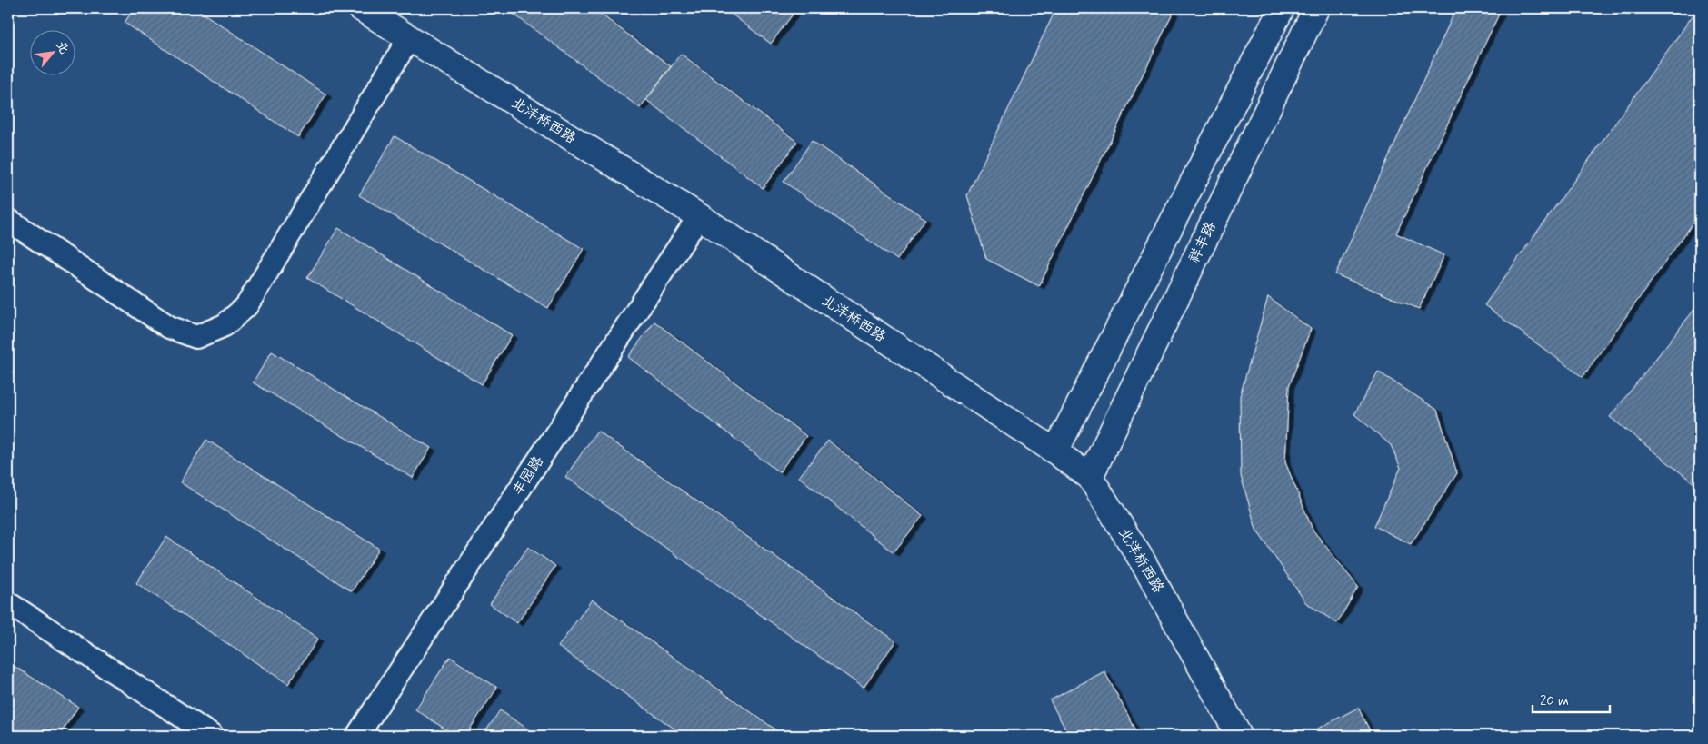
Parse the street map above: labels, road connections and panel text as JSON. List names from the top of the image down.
{
  "streets": {
    "main road": ["北洋桥西路", "祥丰路"],
    "street": ["丰园路"]
  },
  "crossings": [
    ["北洋桥西路", "祥丰路"],
    ["北洋桥西路", "丰园路"]
  ],
  "scale_bar": "20 m",
  "north": "top right"
}
